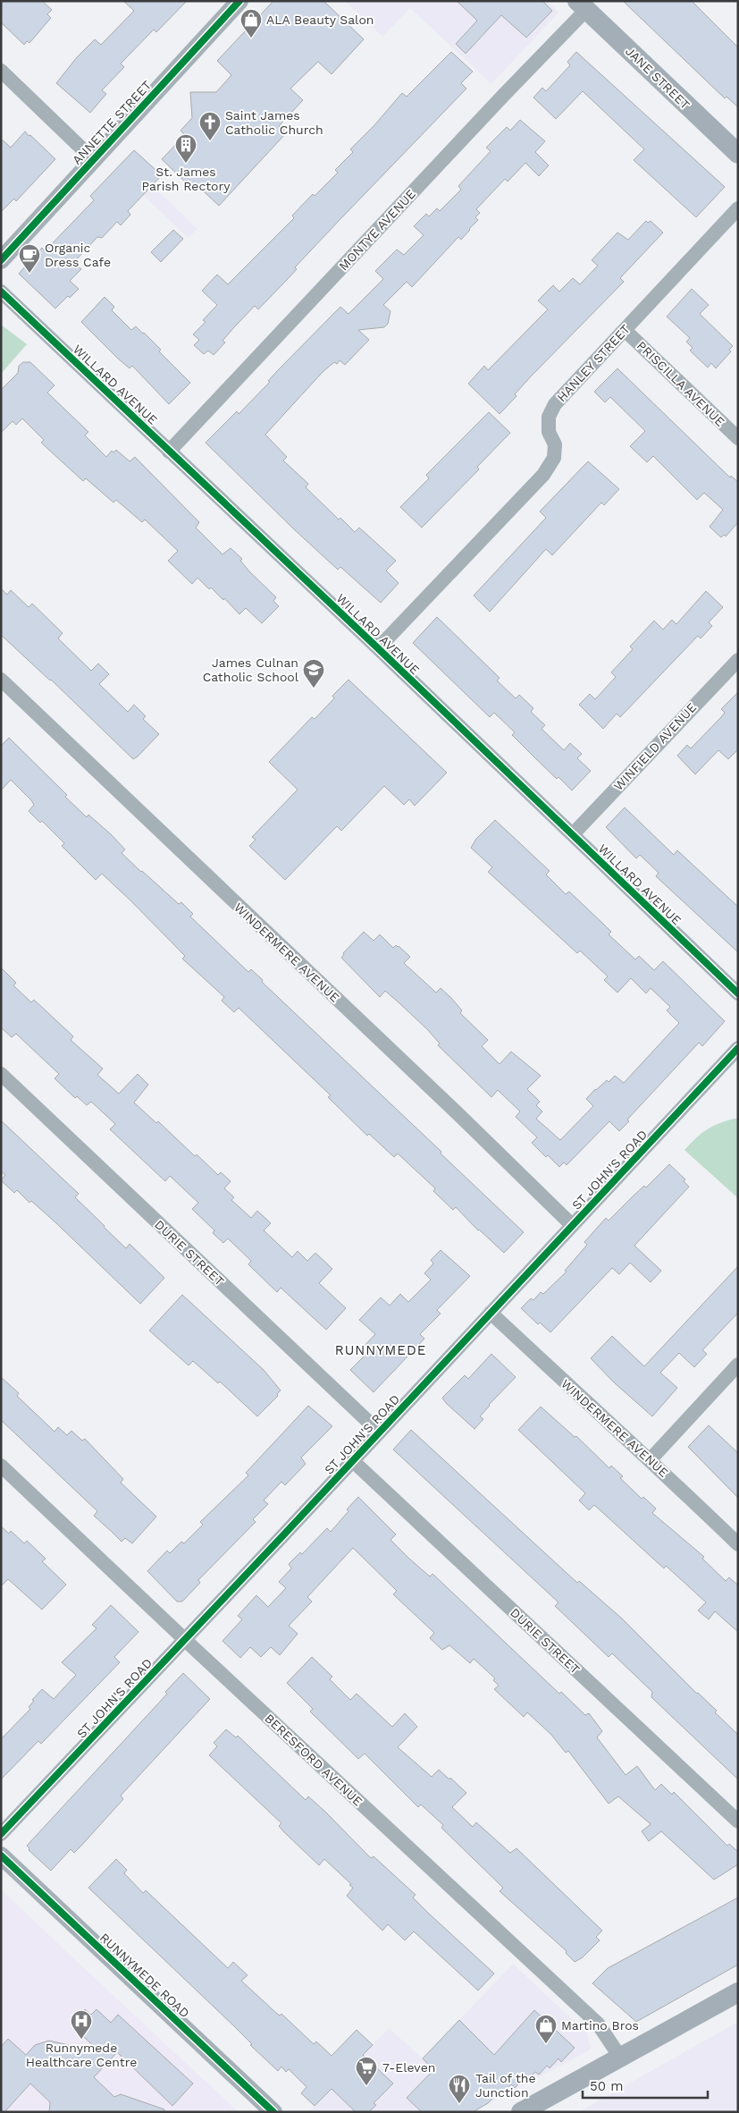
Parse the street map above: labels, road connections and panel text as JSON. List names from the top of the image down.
{
  "streets": {
    "main road": ["JANE STREET"],
    "street": [
      "ANNETTE STREET",
      "MONTYE AVENUE",
      "HANLEY STREET",
      "PRISCILLA AVENUE",
      "WILLARD AVENUE",
      "WINFIELD AVENUE",
      "WINDERMERE AVENUE",
      "ST JOHN'S ROAD",
      "DURIE STREET",
      "BERESFORD AVENUE",
      "RUNNYMEDE ROAD"
    ]
  },
  "crossings": [
    ["JANE STREET", "MONTYE AVENUE"],
    ["MONTYE AVENUE", "WILLARD AVENUE"],
    ["HANLEY STREET", "PRISCILLA AVENUE"],
    ["HANLEY STREET", "WILLARD AVENUE"],
    ["WILLARD AVENUE", "WINFIELD AVENUE"],
    ["WINDERMERE AVENUE", "ST JOHN'S ROAD"],
    ["ST JOHN'S ROAD", "DURIE STREET"],
    ["ST JOHN'S ROAD", "BERESFORD AVENUE"]
  ],
  "districts": ["RUNNYMEDE"],
  "places": {
    "shop": ["ALA Beauty Salon", "Martino Bros"],
    "church": ["Saint James Catholic Church"],
    "building": ["St. James Parish Rectory"],
    "cafe": ["Organic Dress Cafe"],
    "school or university": ["James Culnan Catholic School"],
    "hospital": ["Runnymede Healthcare Centre"],
    "supermarket": ["7-Eleven"],
    "restaurant": ["Tail of the Junction"]
  },
  "scale_bar": "50 m"
}
